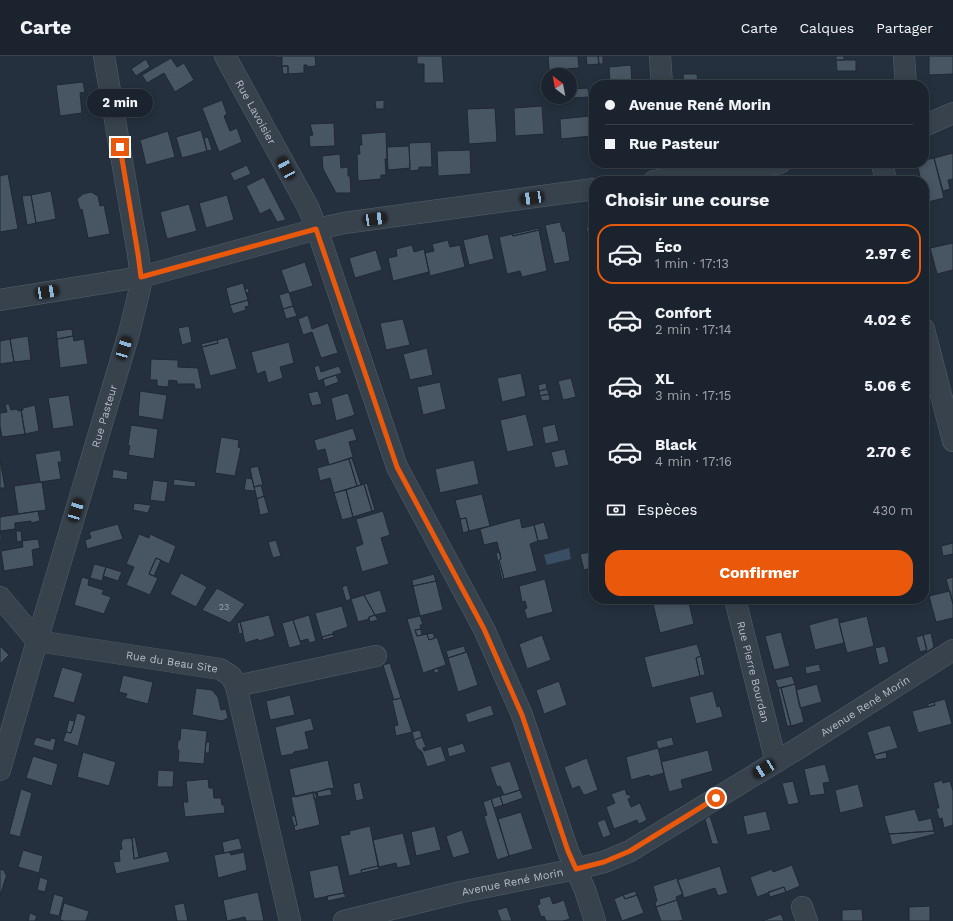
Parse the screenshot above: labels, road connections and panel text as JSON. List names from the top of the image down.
{
  "streets": {
    "street": [
      "Rue Lavoisier",
      "Rue Pasteur",
      "Rue du Beau Site",
      "Rue Pierre Bourdan",
      "Avenue René Morin"
    ]
  },
  "crossings": [
    ["Rue Lavoisier", "Avenue René Morin"],
    ["Rue Pasteur", "Rue du Beau Site"],
    ["Rue Pierre Bourdan", "Avenue René Morin"]
  ],
  "house_numbers": ["23"],
  "north": "top left",
  "page": {
    "header": "Carte",
    "nav": ["Carte", "Calques", "Partager"],
    "banner": ["Avenue René Morin", "Rue Pasteur"],
    "bubble": "2 min",
    "heading": "Choisir une course",
    "list": [
      {
        "name": "Éco",
        "note": "1 min · 17:13",
        "value": "2.97 €"
      },
      {
        "name": "Confort",
        "note": "2 min · 17:14",
        "value": "4.02 €"
      },
      {
        "name": "XL",
        "note": "3 min · 17:15",
        "value": "5.06 €"
      },
      {
        "name": "Black",
        "note": "4 min · 17:16",
        "value": "2.70 €"
      }
    ],
    "pay": ["Espèces", "430 m"],
    "buttons": "Confirmer"
  }
}
